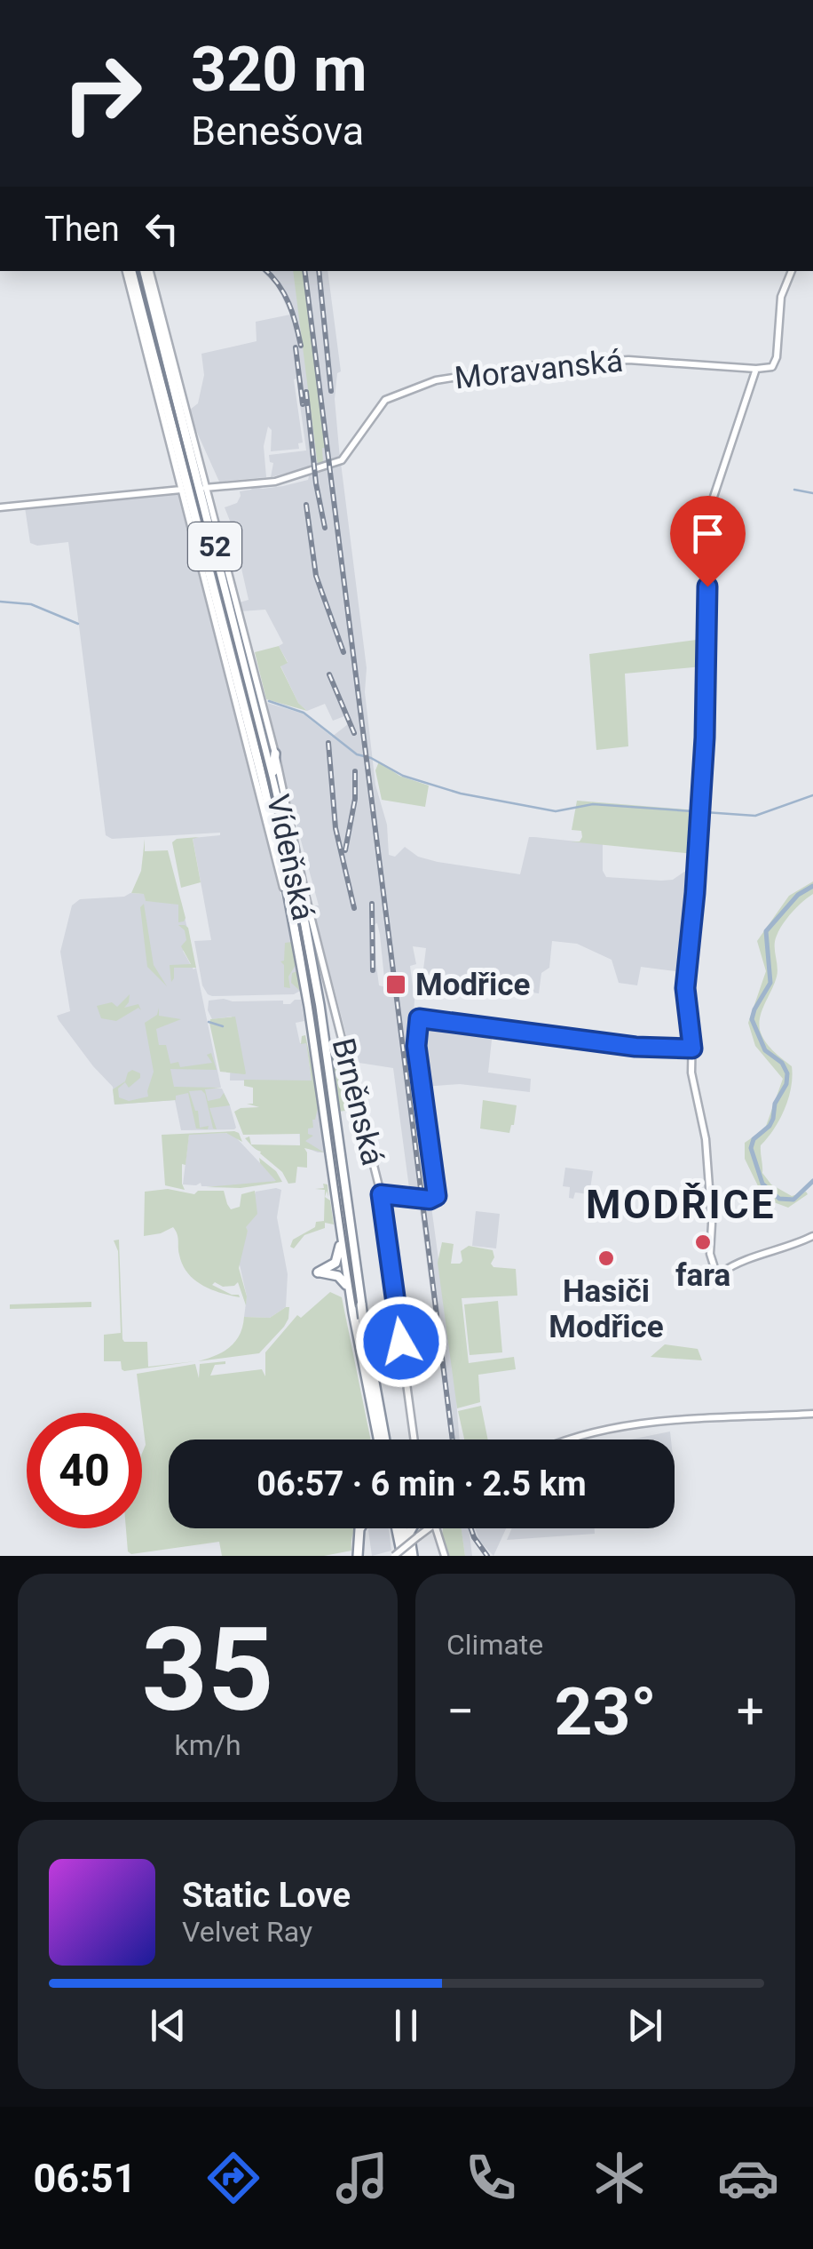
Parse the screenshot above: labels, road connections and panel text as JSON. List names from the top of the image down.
{
  "streets": {
    "highway": ["52", "Vídeňská"],
    "street": ["Moravanská", "Brněnská"]
  },
  "crossings": [
    ["Moravanská", "Vídeňská"],
    ["Vídeňská", "Brněnská"]
  ],
  "districts": ["MODŘICE"],
  "places": {
    "transit": ["Modřice"],
    "other": ["fara", "Hasiči Modřice"]
  },
  "page": {
    "turn": ["320 m", "Benešova"],
    "then": "Then",
    "limit": "40",
    "trip": "06:57 · 6 min · 2.5 km",
    "tile": [
      ["35", "km/h"],
      "Climate"
    ],
    "heat": ["−", "23°", "+"],
    "song": ["Static Love", "Velvet Ray"],
    "tabs": "06:51"
  }
}
